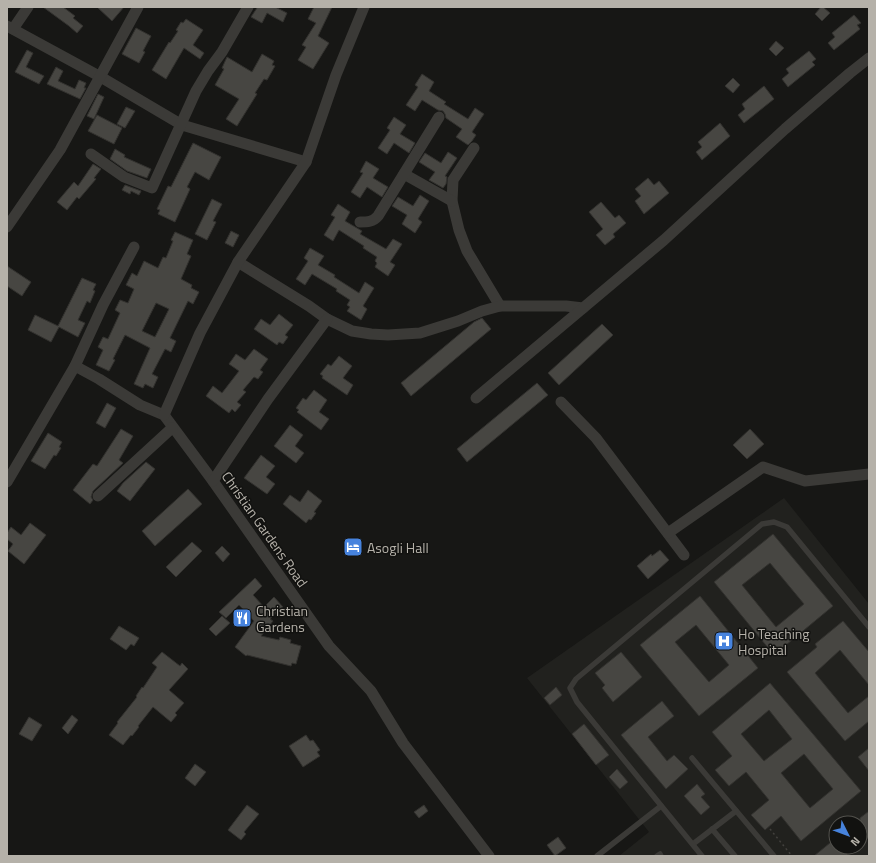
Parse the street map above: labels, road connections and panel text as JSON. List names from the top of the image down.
{
  "streets": {
    "street": ["Christian Gardens Road"]
  },
  "places": {
    "hotel": ["Asogli Hall"],
    "restaurant": ["Christian Gardens"],
    "hospital": ["Ho Teaching Hospital"]
  },
  "north": "bottom right"
}
